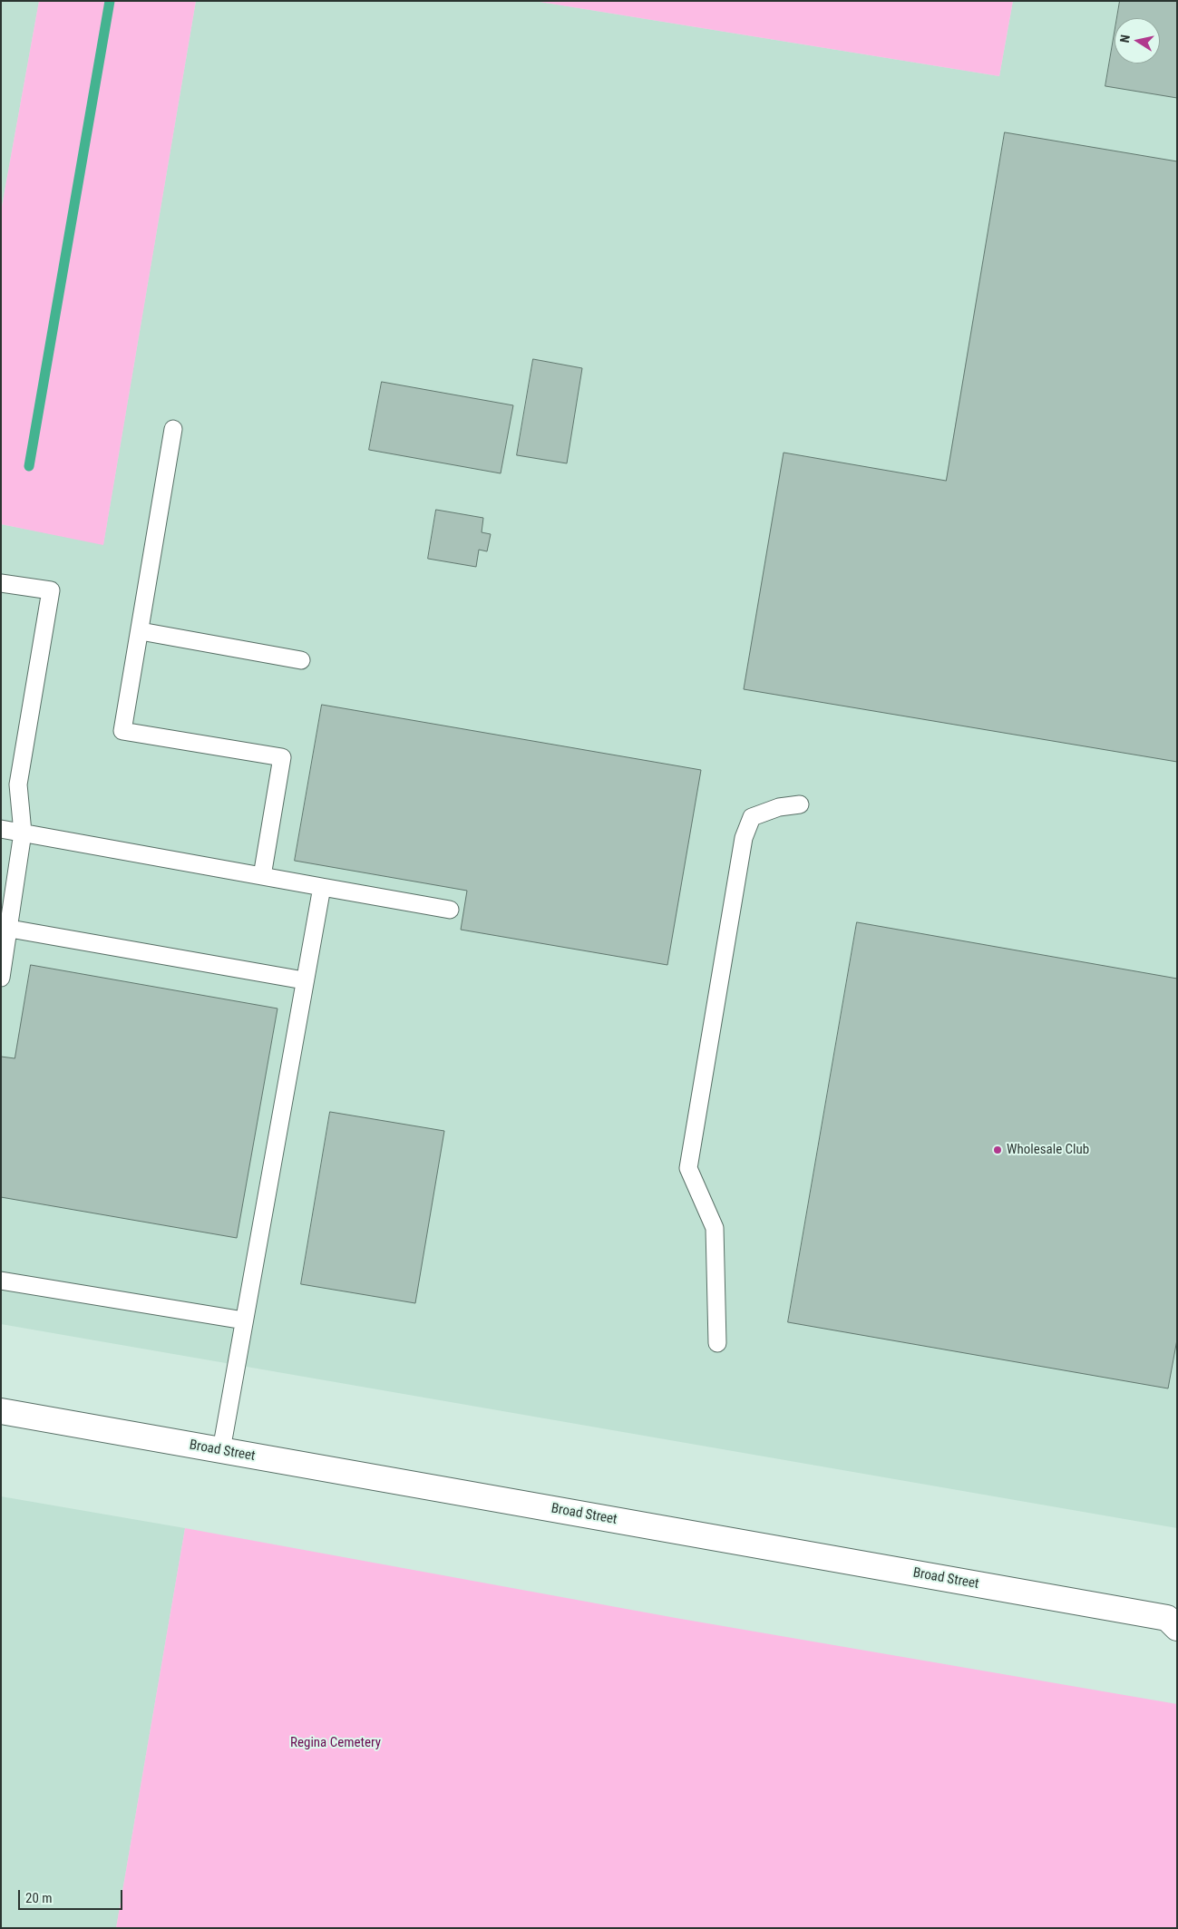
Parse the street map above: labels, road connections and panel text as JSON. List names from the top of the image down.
{
  "streets": {
    "main road": ["Broad Street"]
  },
  "parks": ["Regina Cemetery"],
  "places": ["Wholesale Club"],
  "scale_bar": "20 m",
  "north": "left"
}
